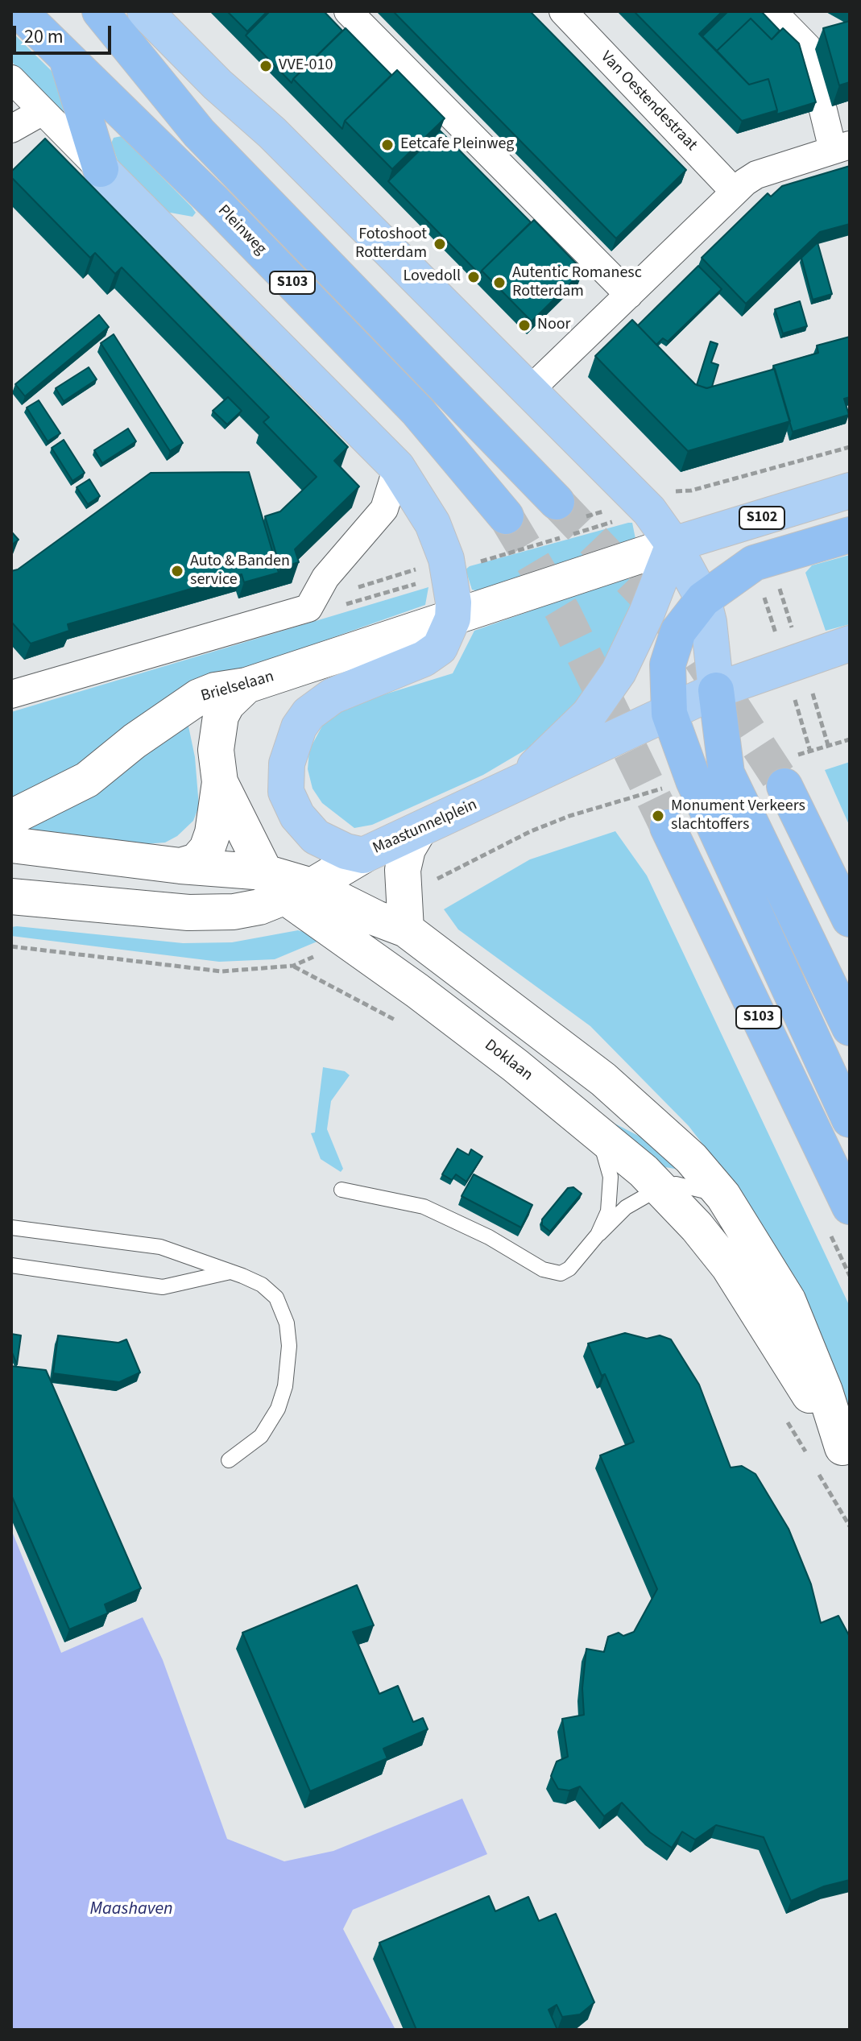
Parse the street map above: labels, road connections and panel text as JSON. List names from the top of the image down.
{
  "streets": {
    "highway": ["Pleinweg", "S103"],
    "main road": [
      "S102",
      "Brielselaan",
      "Maastunnelplein",
      "Doklaan"
    ],
    "street": ["Van Oestendestraat"]
  },
  "crossings": [
    ["S102", "Brielselaan"],
    ["S102", "Maastunnelplein"],
    ["Brielselaan", "Maastunnelplein"],
    ["Brielselaan", "Doklaan"]
  ],
  "water": ["Maashaven"],
  "places": [
    "VVE-010",
    "Eetcafe Pleinweg",
    "Fotoshoot Rotterdam",
    "Lovedoll",
    "Autentic Romanesc Rotterdam",
    "Noor",
    "Auto & Banden service",
    "Monument Verkeers slachtoffers"
  ],
  "scale_bar": "20 m"
}
